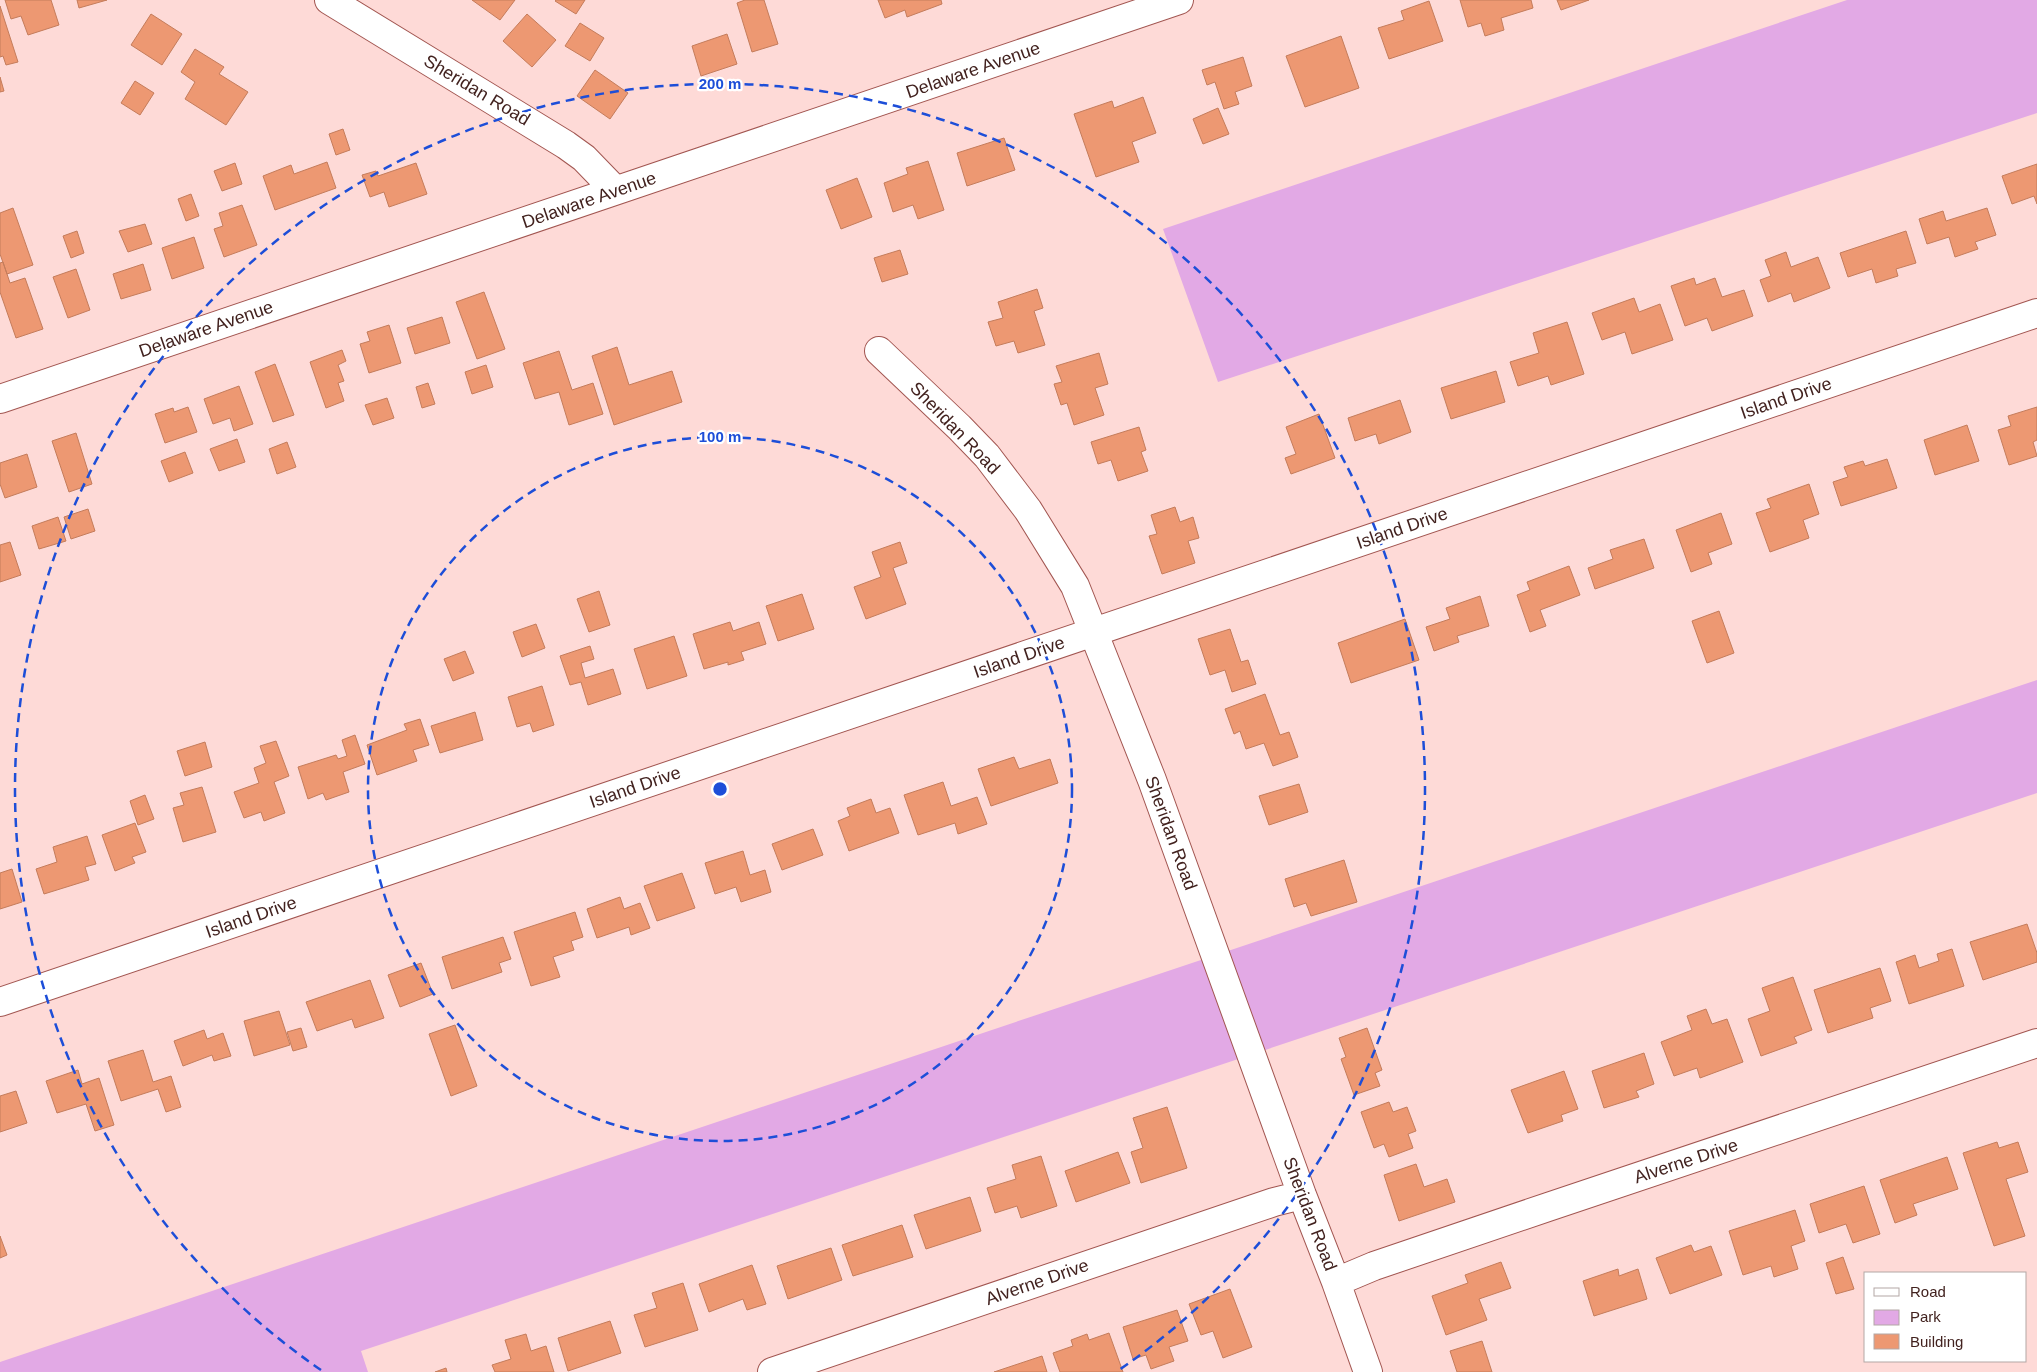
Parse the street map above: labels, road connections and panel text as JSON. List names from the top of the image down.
{
  "streets": {
    "street": [
      "Delaware Avenue",
      "Sheridan Road",
      "Island Drive",
      "Alverne Drive"
    ]
  },
  "crossings": [
    ["Delaware Avenue", "Sheridan Road"],
    ["Sheridan Road", "Island Drive"],
    ["Sheridan Road", "Alverne Drive"]
  ],
  "legend": ["Road", "Park", "Building"],
  "rings": ["200 m", "100 m"]
}
